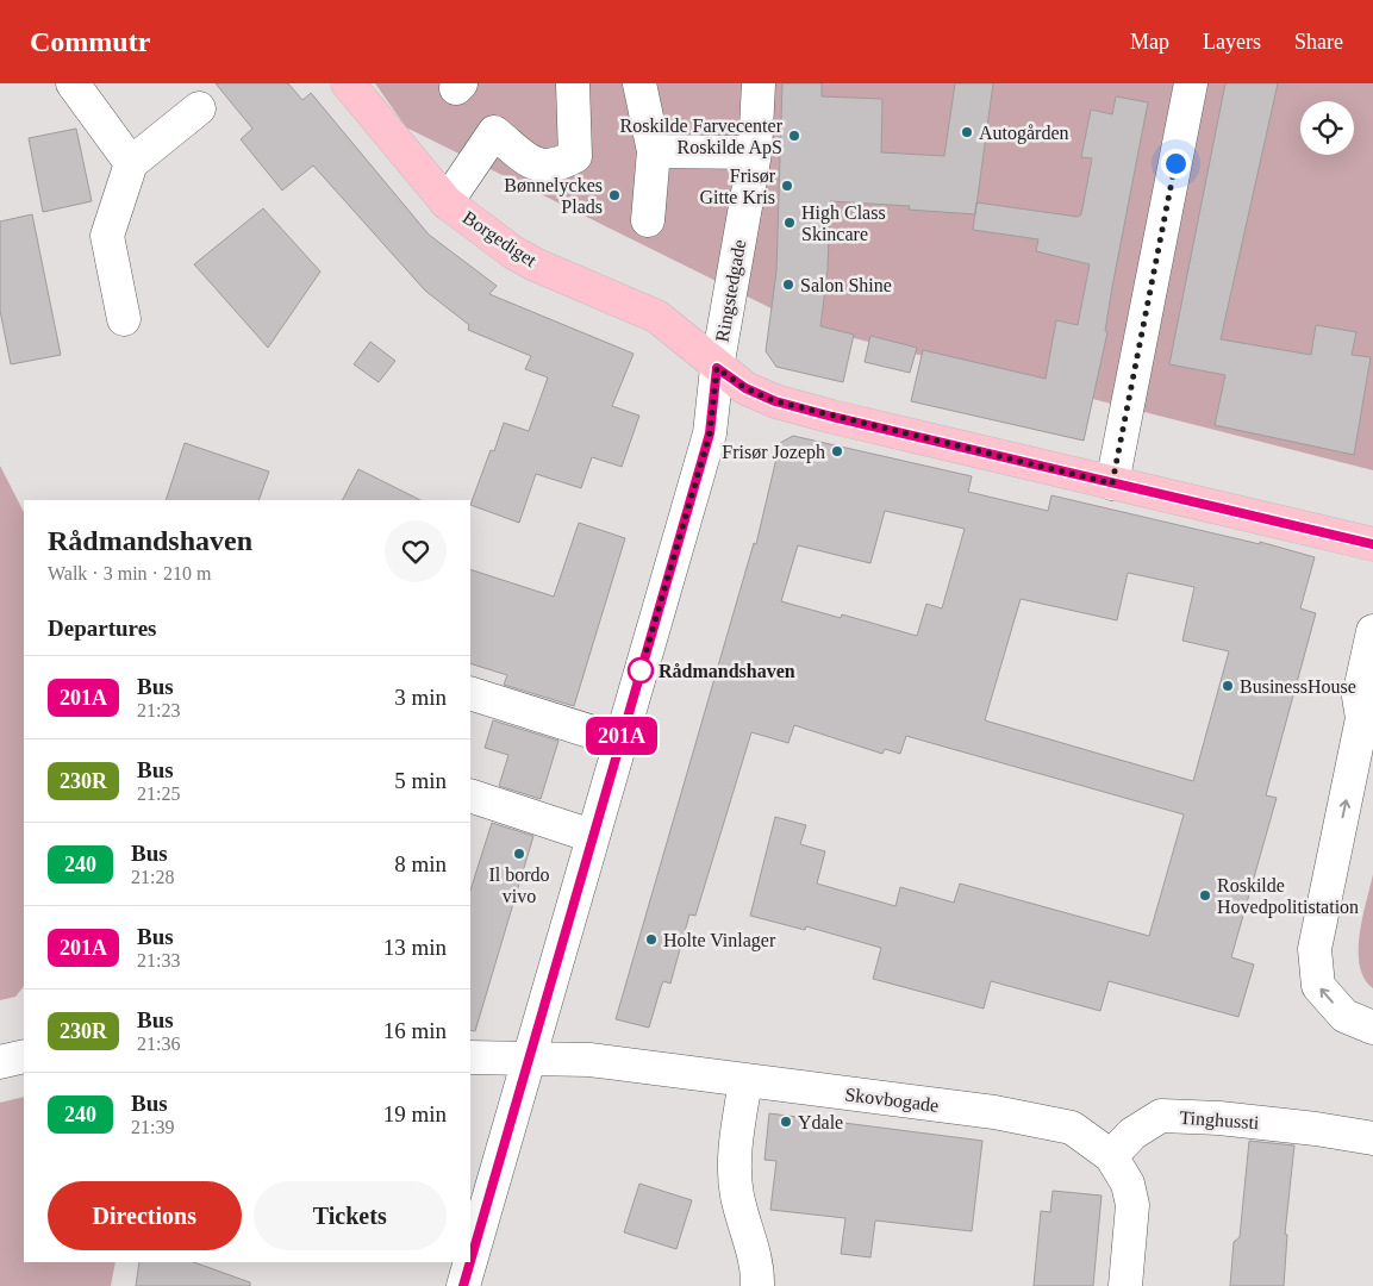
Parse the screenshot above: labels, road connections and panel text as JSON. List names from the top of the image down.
{
  "streets": {
    "main road": ["Borgediget"],
    "street": ["Ringstedgade", "Skovbogade", "Tinghussti"]
  },
  "crossings": [
    ["Borgediget", "Ringstedgade"],
    ["Ringstedgade", "Skovbogade"],
    ["Skovbogade", "Tinghussti"]
  ],
  "places": [
    "Autogården",
    "Roskilde Farvecenter Roskilde ApS",
    "Frisør Gitte Kris",
    "Bønnelyckes Plads",
    "High Class Skincare",
    "Salon Shine",
    "Frisør Jozeph",
    "Rådmandshaven",
    "BusinessHouse",
    "Il bordo vivo",
    "Roskilde Hovedpolitistation",
    "Holte Vinlager",
    "Ydale"
  ],
  "lines": ["bus line 201A"],
  "page": {
    "header": "Commutr",
    "nav": ["Map", "Layers", "Share"],
    "on_map": "201A",
    "heading": [
      ["Rådmandshaven", "Walk · 3 min · 210 m"],
      "Departures"
    ],
    "list": [
      {
        "mark": "201A",
        "name": "Bus",
        "note": "21:23",
        "value": "3 min"
      },
      {
        "mark": "230R",
        "name": "Bus",
        "note": "21:25",
        "value": "5 min"
      },
      {
        "mark": "240",
        "name": "Bus",
        "note": "21:28",
        "value": "8 min"
      },
      {
        "mark": "201A",
        "name": "Bus",
        "note": "21:33",
        "value": "13 min"
      },
      {
        "mark": "230R",
        "name": "Bus",
        "note": "21:36",
        "value": "16 min"
      },
      {
        "mark": "240",
        "name": "Bus",
        "note": "21:39",
        "value": "19 min"
      }
    ],
    "buttons": ["Directions", "Tickets"]
  }
}
